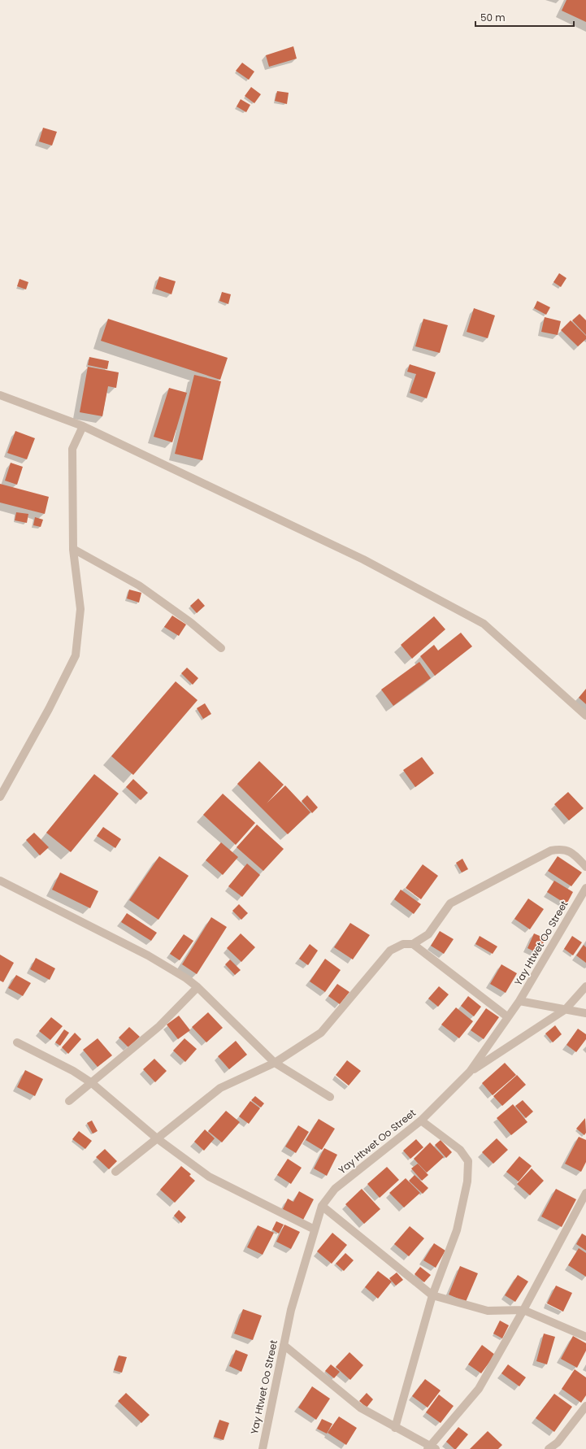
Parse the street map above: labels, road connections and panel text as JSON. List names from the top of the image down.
{
  "streets": {
    "street": ["Yay Htwet Oo Street"]
  },
  "scale_bar": "50 m"
}
